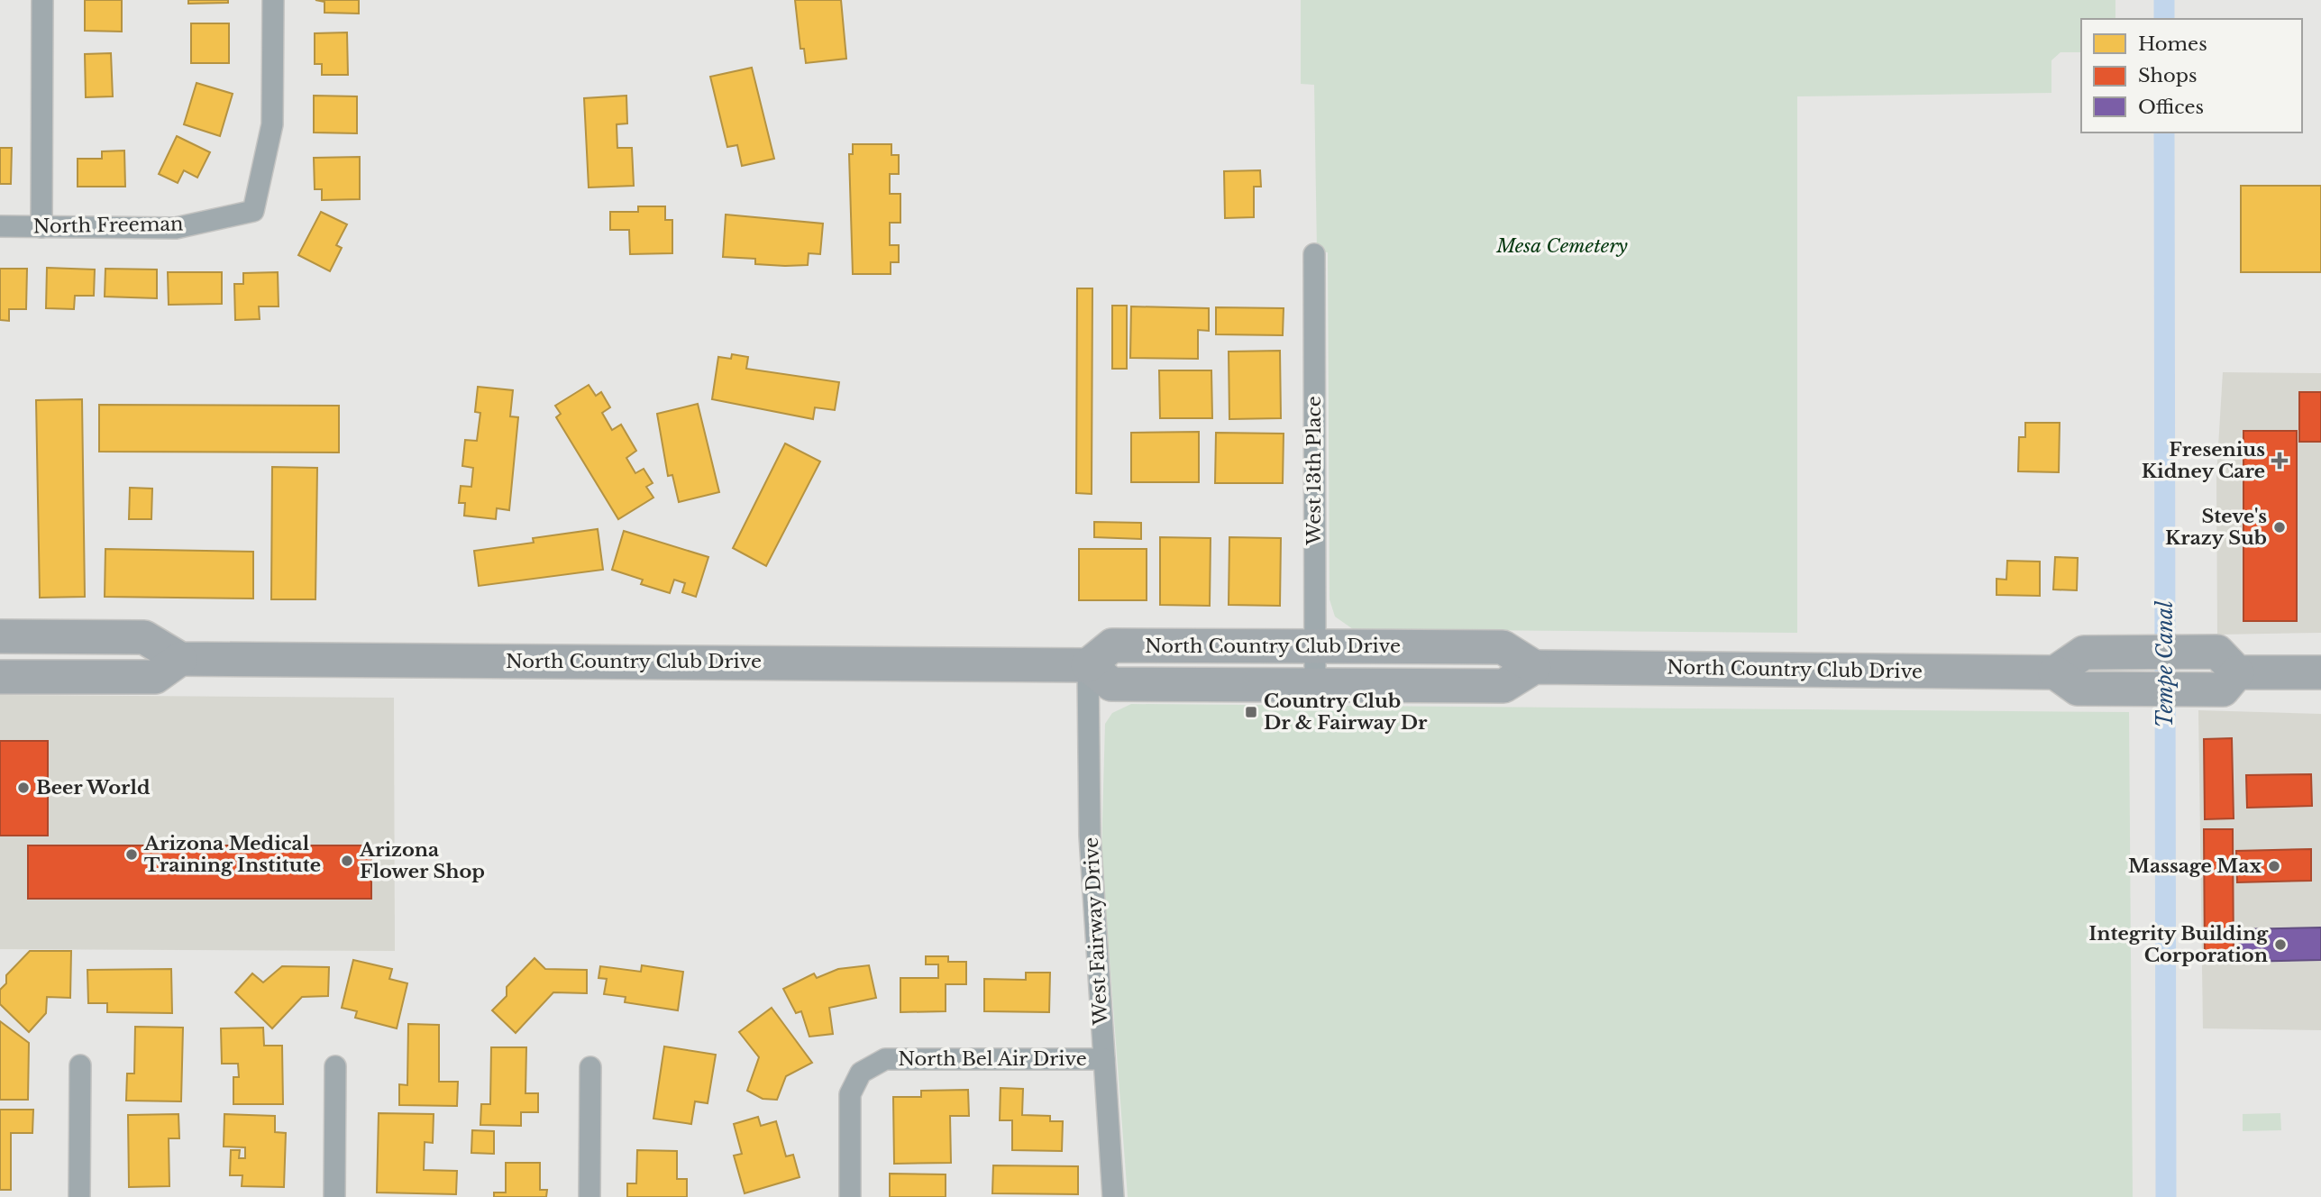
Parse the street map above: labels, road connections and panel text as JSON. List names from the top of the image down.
{
  "streets": {
    "main road": ["North Country Club Drive"],
    "street": [
      "North Freeman",
      "West 13th Place",
      "West Fairway Drive",
      "North Bel Air Drive"
    ]
  },
  "crossings": [
    ["West 13th Place", "North Country Club Drive"],
    ["North Country Club Drive", "West Fairway Drive"],
    ["West Fairway Drive", "North Bel Air Drive"]
  ],
  "water": ["Tempe Canal"],
  "parks": ["Mesa Cemetery"],
  "places": {
    "health": ["Fresenius Kidney Care"],
    "other": [
      "Steve's Krazy Sub",
      "Beer World",
      "Arizona Medical Training Institute",
      "Arizona Flower Shop",
      "Massage Max",
      "Integrity Building Corporation"
    ],
    "transit": ["Country Club Dr & Fairway Dr"]
  },
  "legend": ["Homes", "Shops", "Offices"]
}
